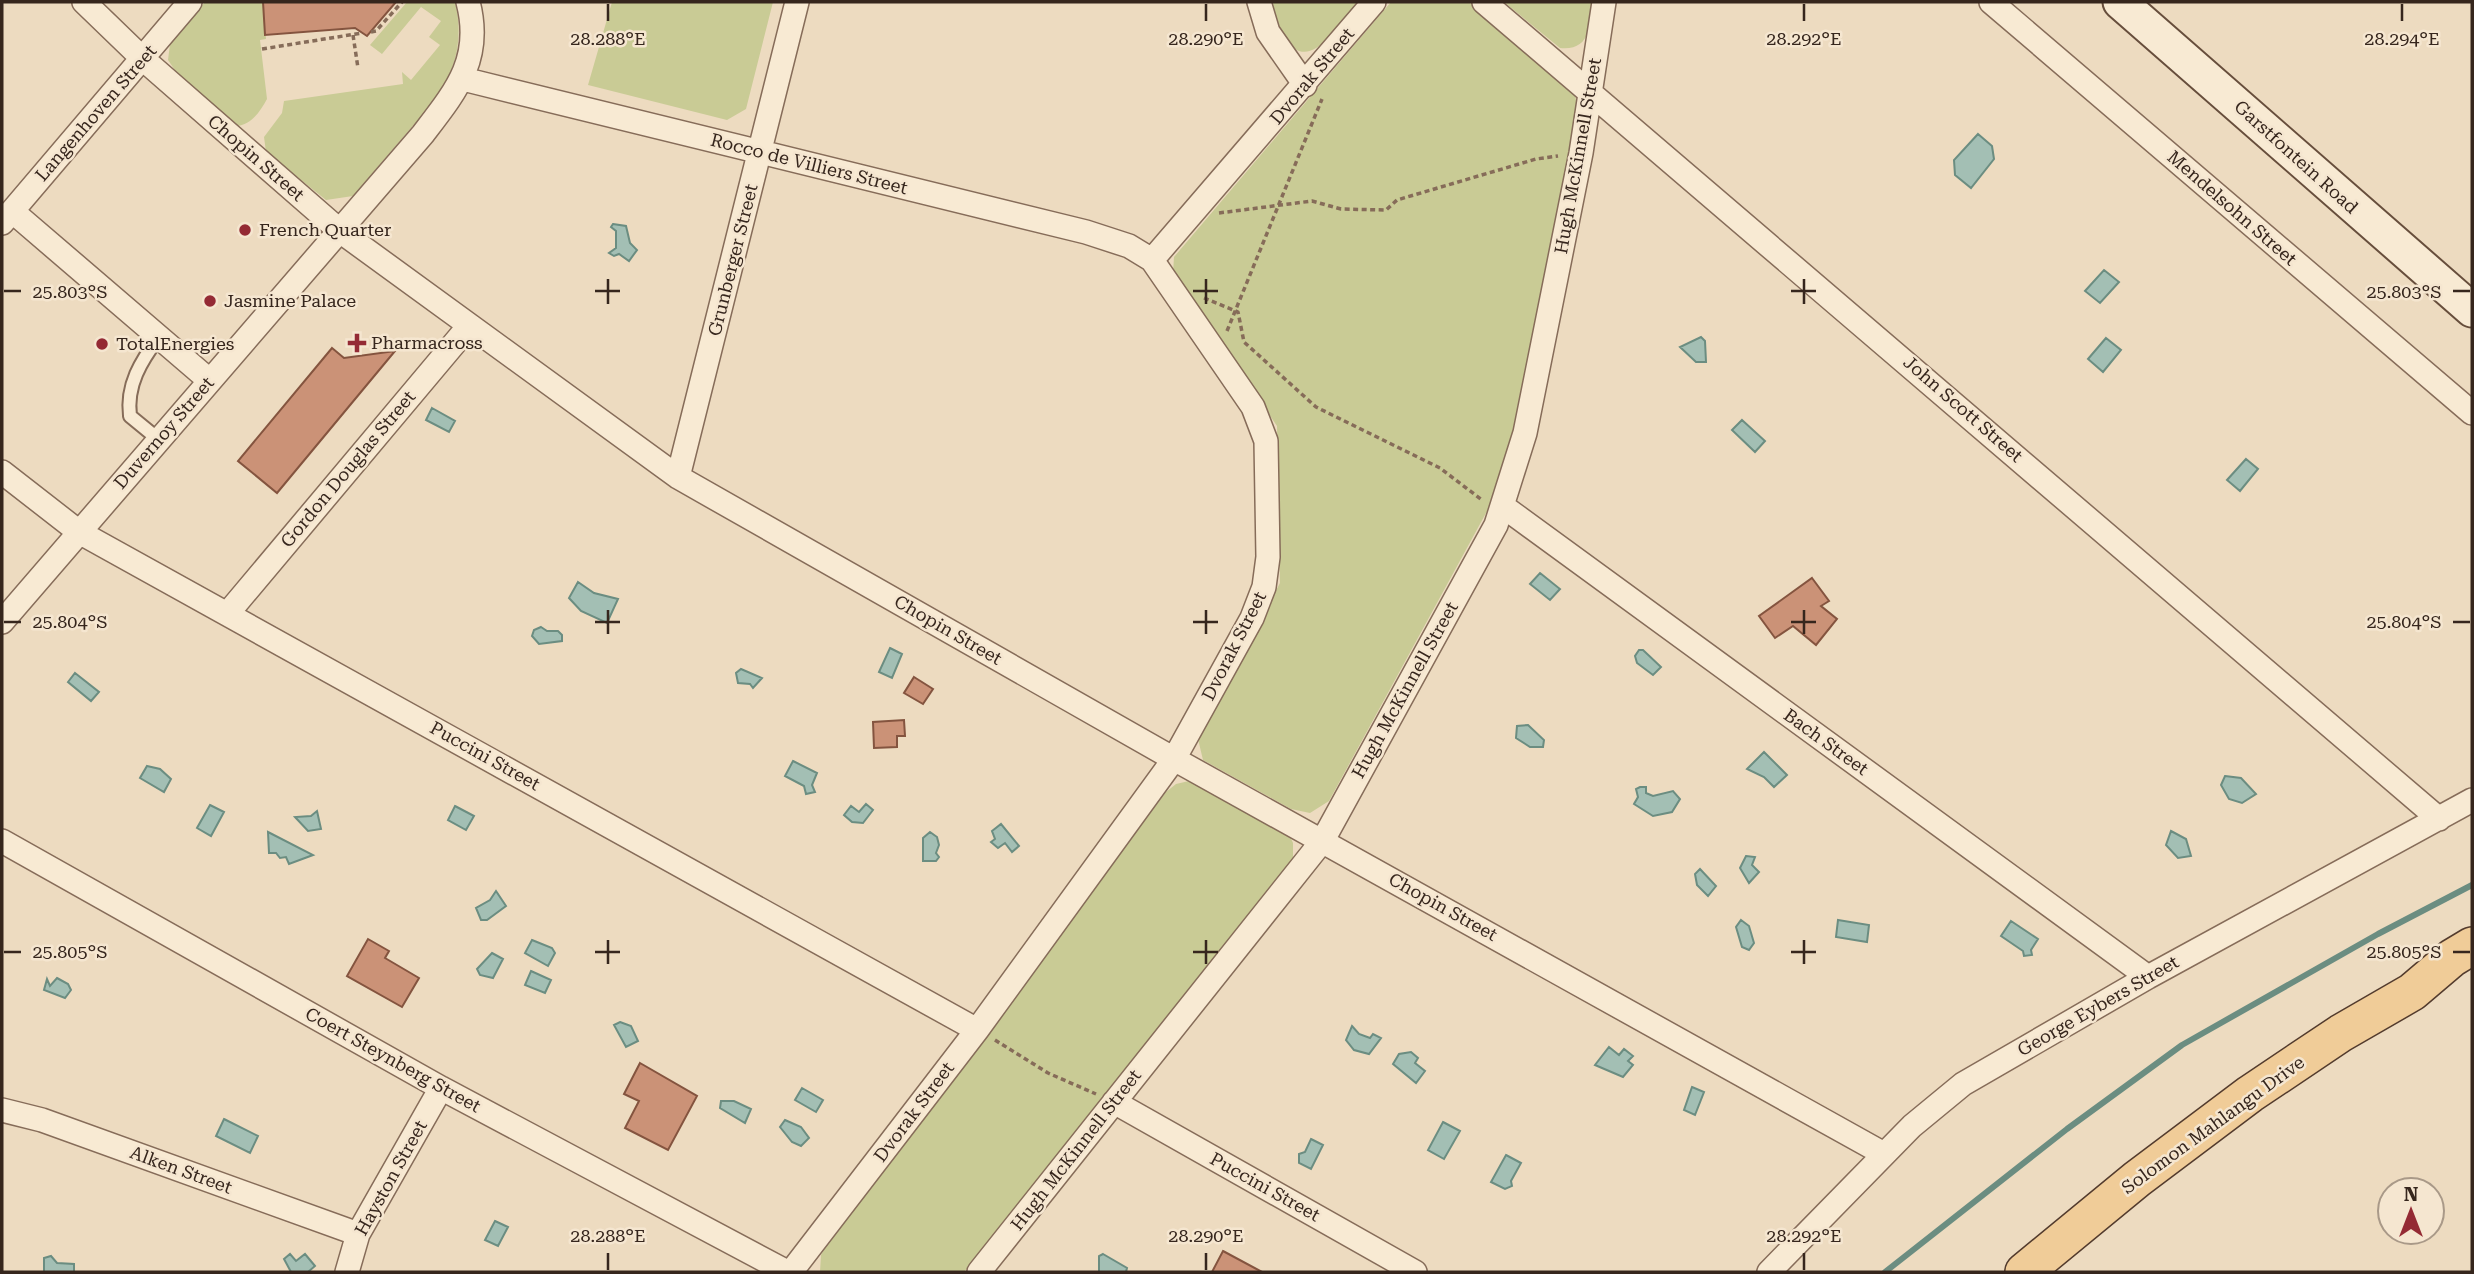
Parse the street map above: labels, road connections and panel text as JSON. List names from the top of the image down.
{
  "streets": {
    "main road": ["Garstfontein Road", "Solomon Mahlangu Drive"],
    "street": [
      "Dvorak Street",
      "Langenhoven Street",
      "Hugh McKinnell Street",
      "Chopin Street",
      "Rocco de Villiers Street",
      "Mendelsohn Street",
      "Grunberger Street",
      "John Scott Street",
      "Duvernoy Street",
      "Gordon Douglas Street",
      "Bach Street",
      "Puccini Street",
      "George Eybers Street",
      "Coert Steynberg Street",
      "Alken Street",
      "Hayston Street"
    ]
  },
  "crossings": [
    ["Dvorak Street", "Chopin Street"],
    ["Dvorak Street", "Rocco de Villiers Street"],
    ["Dvorak Street", "Puccini Street"],
    ["Dvorak Street", "Coert Steynberg Street"],
    ["Langenhoven Street", "Chopin Street"],
    ["Hugh McKinnell Street", "Chopin Street"],
    ["Hugh McKinnell Street", "John Scott Street"],
    ["Hugh McKinnell Street", "Bach Street"],
    ["Hugh McKinnell Street", "Puccini Street"],
    ["Chopin Street", "Grunberger Street"],
    ["Chopin Street", "Duvernoy Street"],
    ["Chopin Street", "Gordon Douglas Street"],
    ["Chopin Street", "George Eybers Street"],
    ["Rocco de Villiers Street", "Grunberger Street"],
    ["Rocco de Villiers Street", "Duvernoy Street"],
    ["John Scott Street", "George Eybers Street"],
    ["Duvernoy Street", "Puccini Street"],
    ["Gordon Douglas Street", "Puccini Street"],
    ["Bach Street", "George Eybers Street"],
    ["Coert Steynberg Street", "Hayston Street"],
    ["Alken Street", "Hayston Street"]
  ],
  "places": {
    "other": ["French Quarter", "Jasmine Palace", "TotalEnergies"],
    "health": ["Pharmacross"]
  },
  "north": "top",
  "coordinates": [
    "28.288°E",
    "28.290°E",
    "28.292°E",
    "28.294°E",
    "25.803°S",
    "25.804°S",
    "25.805°S"
  ]
}
